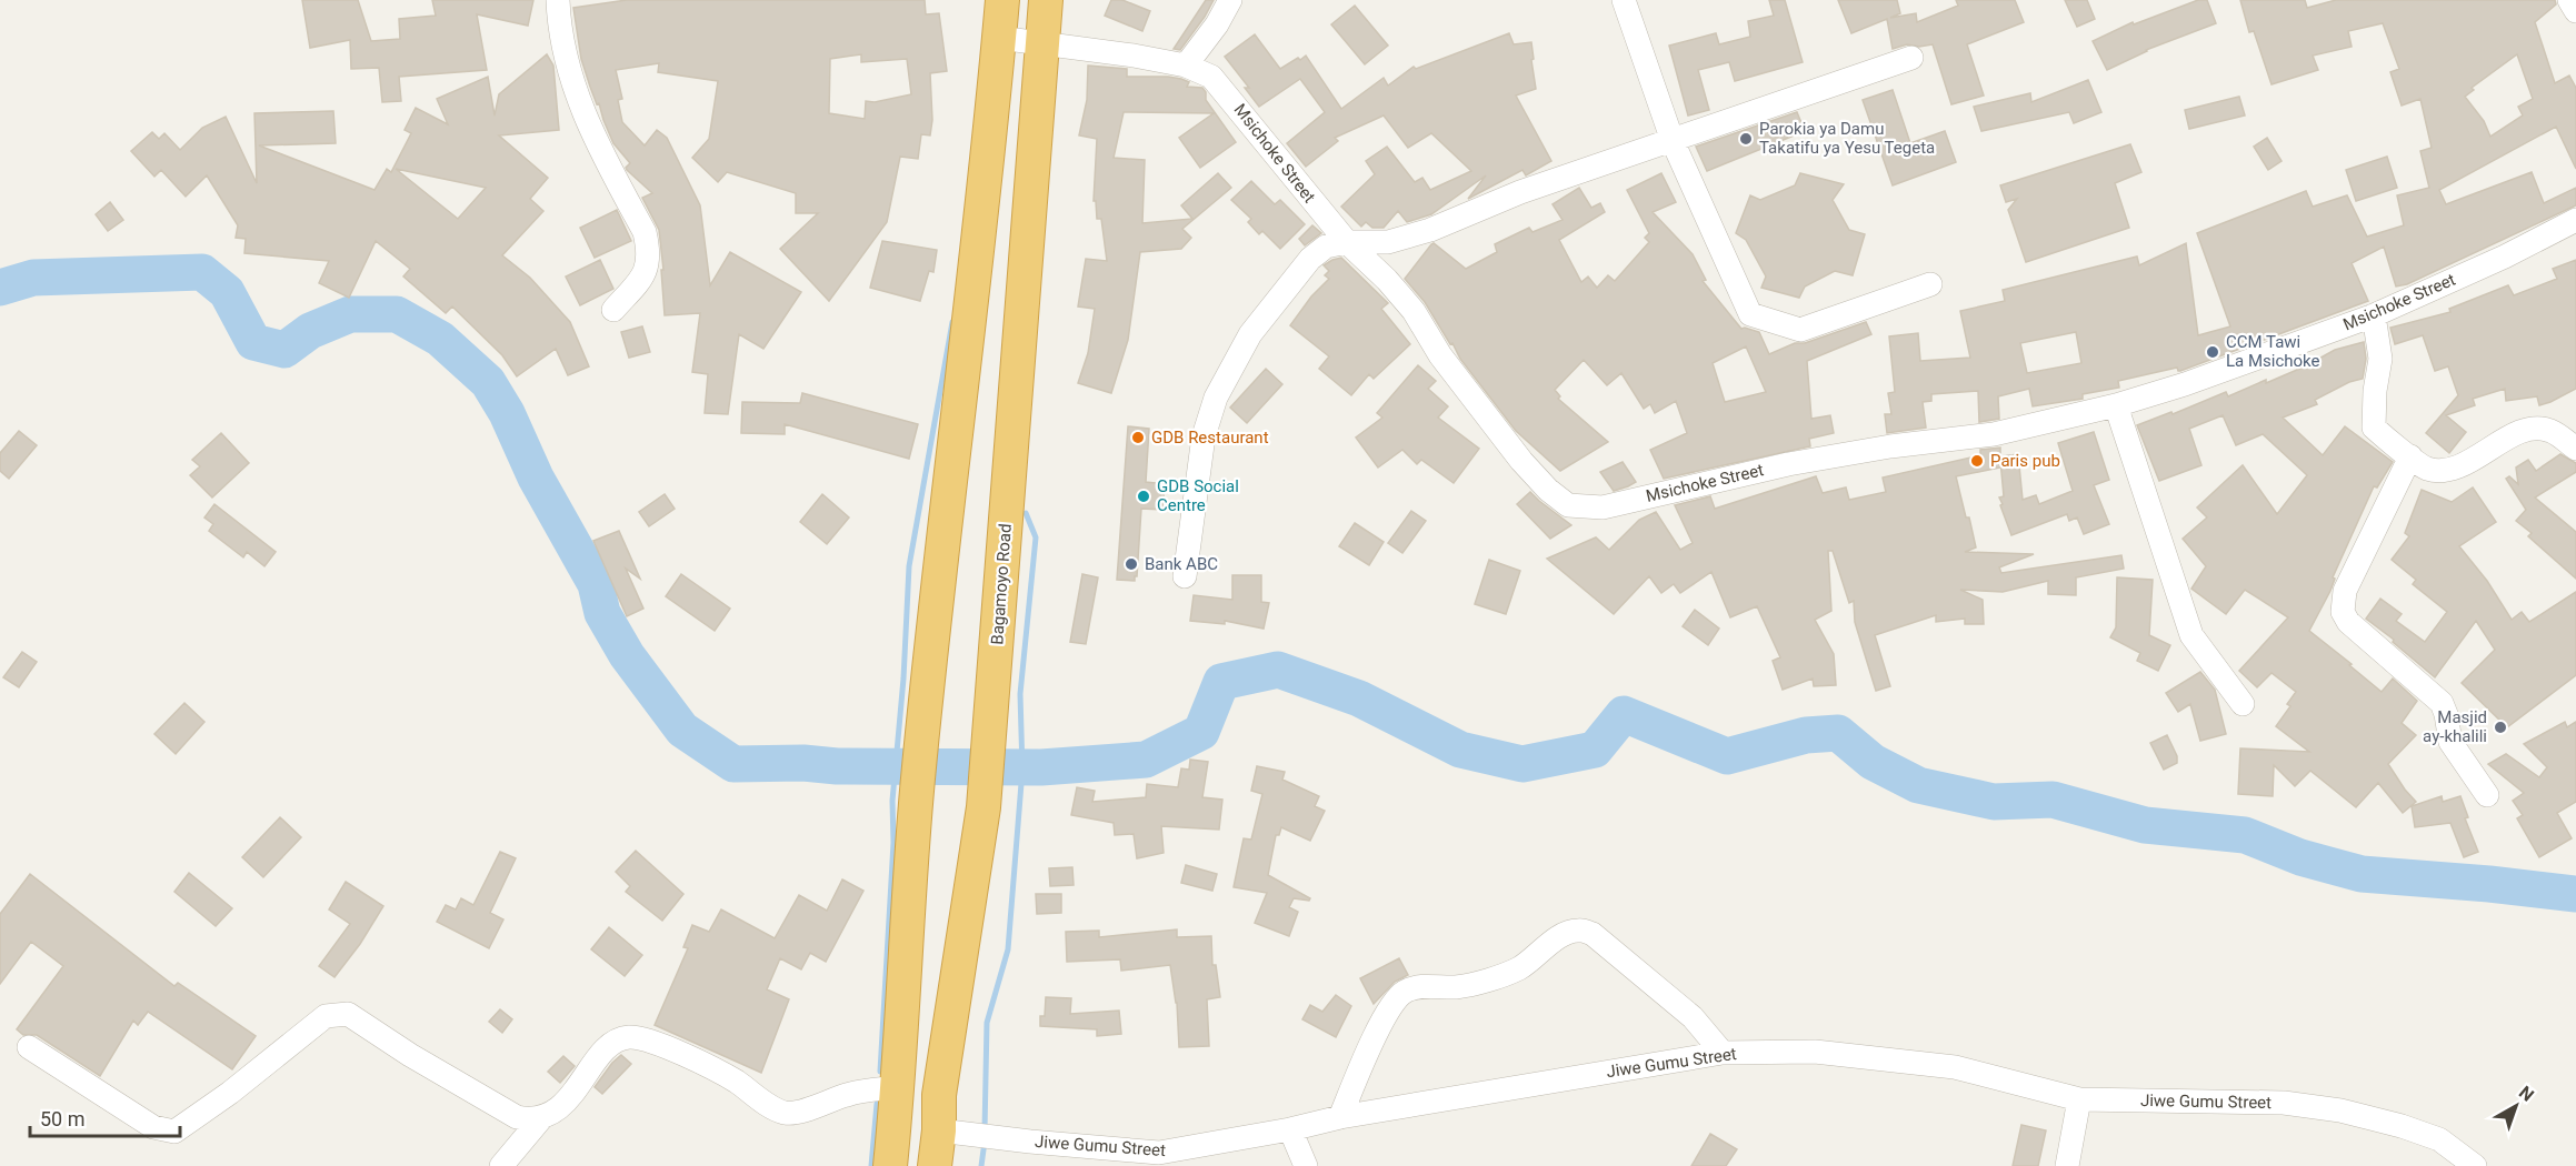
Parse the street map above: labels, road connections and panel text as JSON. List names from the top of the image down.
{
  "streets": {
    "highway": ["Bagamoyo Road"],
    "street": ["Msichoke Street", "Jiwe Gumu Street"]
  },
  "crossings": [
    ["Msichoke Street", "Bagamoyo Road"],
    ["Bagamoyo Road", "Jiwe Gumu Street"]
  ],
  "places": [
    "Parokia ya Damu Takatifu ya Yesu Tegeta",
    "CCM Tawi La Msichoke",
    "GDB Restaurant",
    "Paris pub",
    "GDB Social Centre",
    "Bank ABC",
    "Masjid ay-khalili"
  ],
  "scale_bar": "50 m",
  "north": "top right"
}
